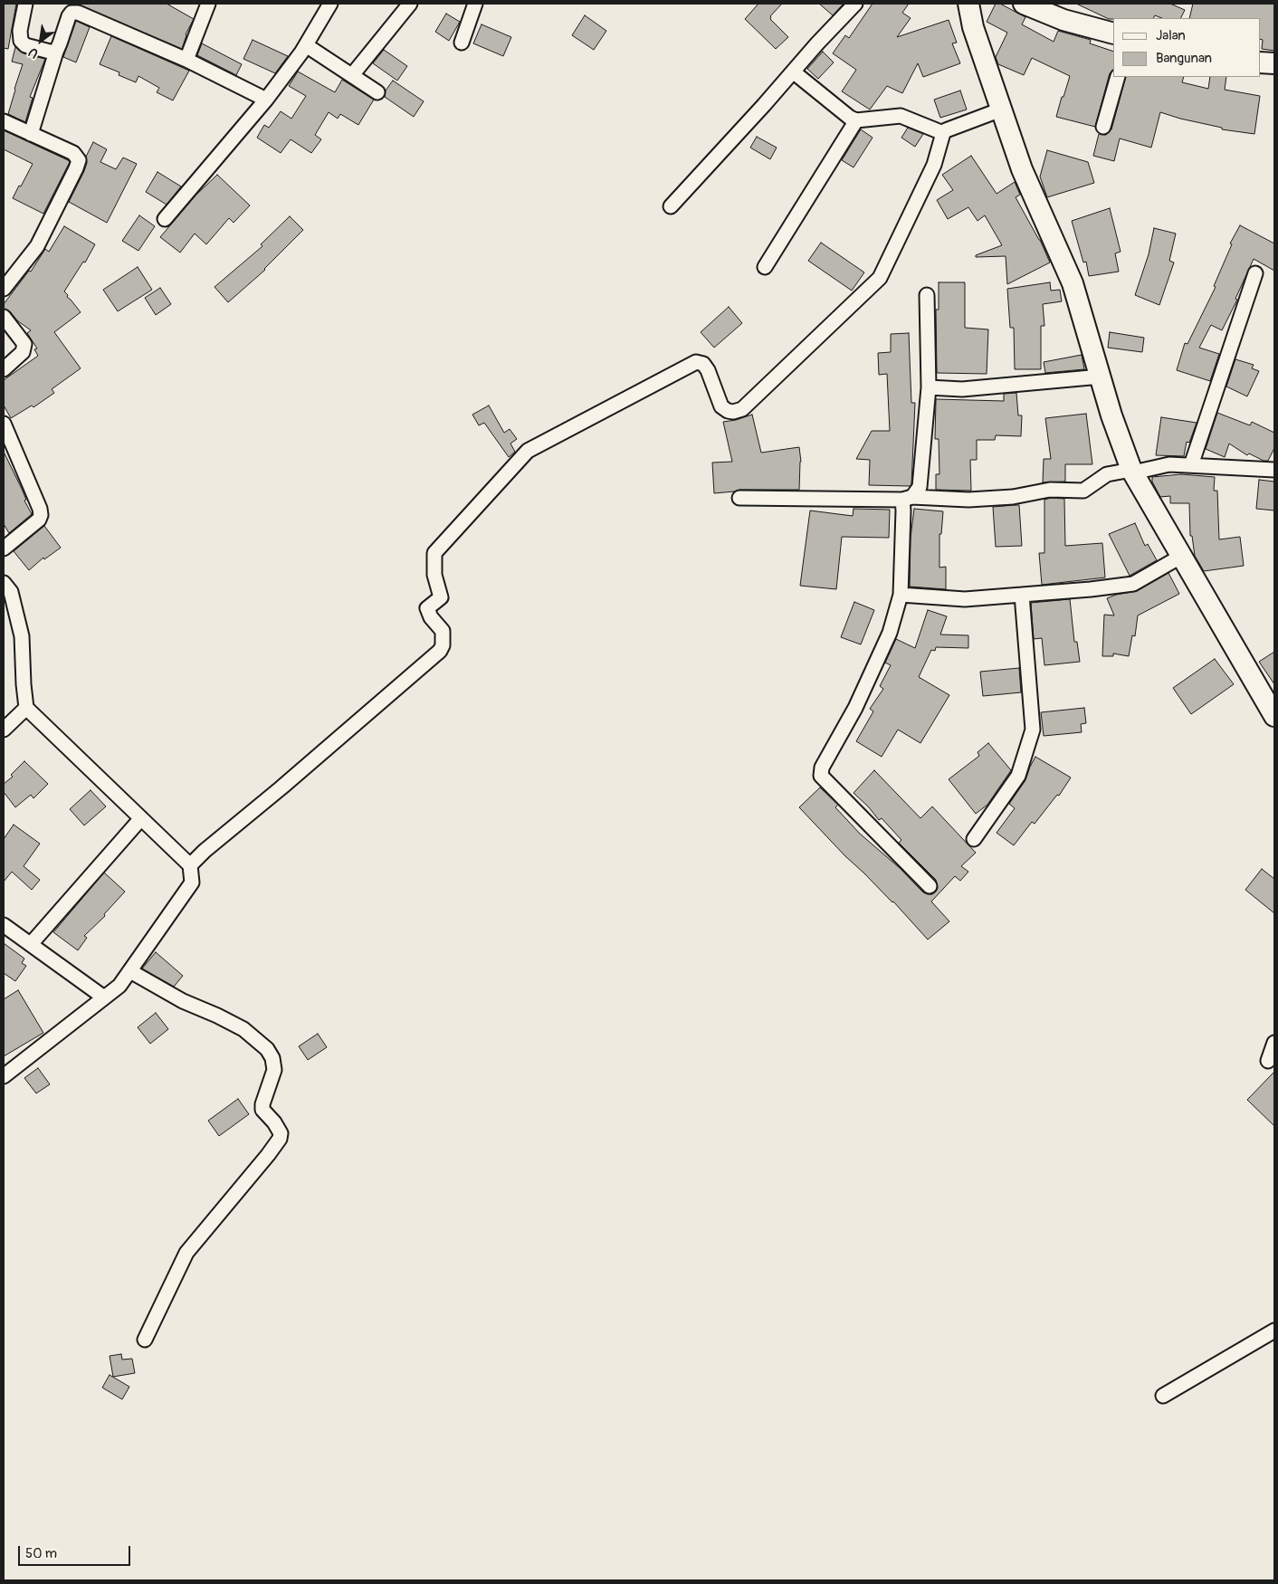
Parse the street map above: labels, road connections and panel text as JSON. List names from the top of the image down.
{
  "legend": ["Jalan", "Bangunan"],
  "scale_bar": "50 m",
  "north": "bottom left"
}
